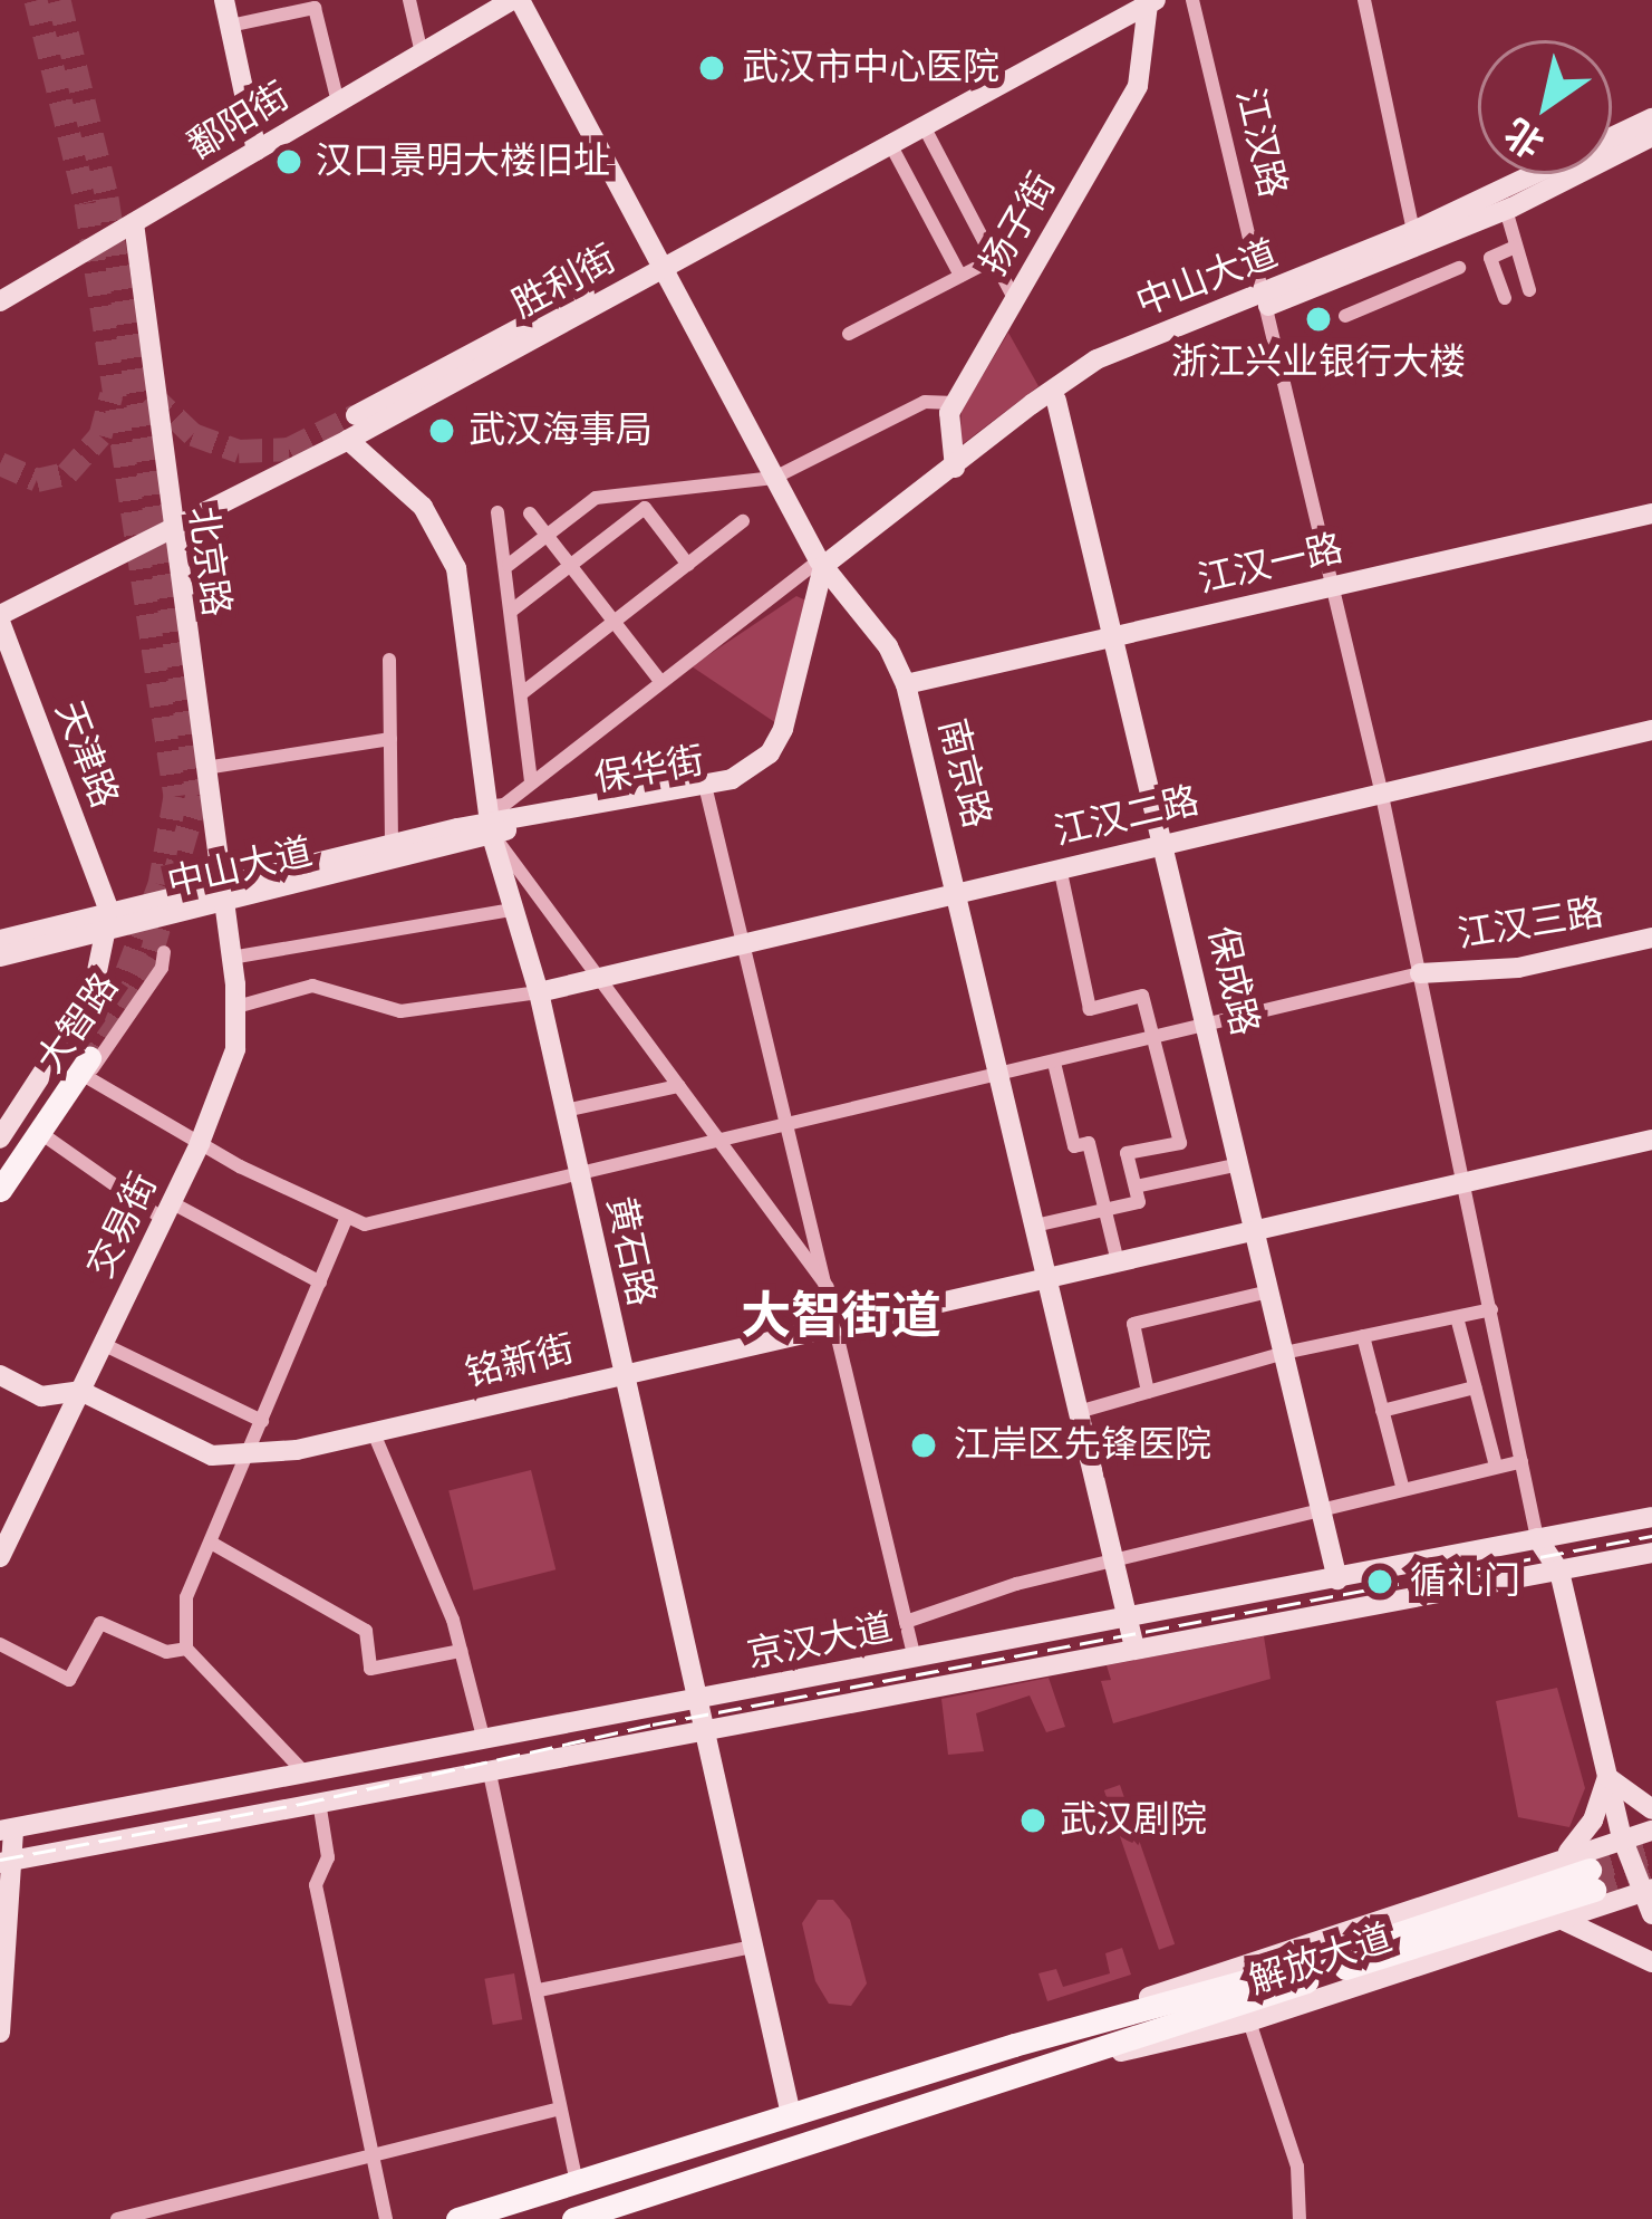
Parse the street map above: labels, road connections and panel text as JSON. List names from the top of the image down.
{
  "streets": {
    "main road": ["大智路", "解放大道"],
    "street": [
      "鄱阳街",
      "江汉路",
      "扬子街",
      "中山大道",
      "胜利街",
      "北京路",
      "江汉一路",
      "天津路",
      "保华街",
      "南京路",
      "江汉二路",
      "江汉三路",
      "保成路",
      "交易街",
      "黄石路",
      "铭新街",
      "京汉大道"
    ]
  },
  "crossings": [
    ["鄱阳街", "北京路"],
    ["鄱阳街", "南京路"],
    ["江汉路", "中山大道"],
    ["江汉路", "江汉一路"],
    ["江汉路", "江汉二路"],
    ["江汉路", "江汉三路"],
    ["江汉路", "铭新街"],
    ["江汉路", "京汉大道"],
    ["扬子街", "中山大道"],
    ["扬子街", "胜利街"],
    ["中山大道", "北京路"],
    ["中山大道", "天津路"],
    ["中山大道", "保华街"],
    ["中山大道", "南京路"],
    ["中山大道", "保成路"],
    ["中山大道", "大智路"],
    ["中山大道", "交易街"],
    ["中山大道", "黄石路"],
    ["胜利街", "北京路"],
    ["胜利街", "天津路"],
    ["胜利街", "南京路"],
    ["胜利街", "黄石路"],
    ["北京路", "交易街"],
    ["江汉一路", "南京路"],
    ["江汉一路", "保成路"],
    ["天津路", "大智路"],
    ["保华街", "南京路"],
    ["保华街", "黄石路"],
    ["南京路", "江汉二路"],
    ["南京路", "铭新街"],
    ["南京路", "京汉大道"],
    ["江汉二路", "保成路"],
    ["江汉二路", "黄石路"],
    ["保成路", "铭新街"],
    ["保成路", "京汉大道"],
    ["交易街", "铭新街"],
    ["黄石路", "铭新街"],
    ["黄石路", "京汉大道"],
    ["黄石路", "解放大道"]
  ],
  "districts": ["大智街道"],
  "places": [
    "武汉市中心医院",
    "汉口景明大楼旧址",
    "浙江兴业银行大楼",
    "武汉海事局",
    "江岸区先锋医院",
    "循礼门",
    "武汉剧院"
  ],
  "north": "bottom left"
}
